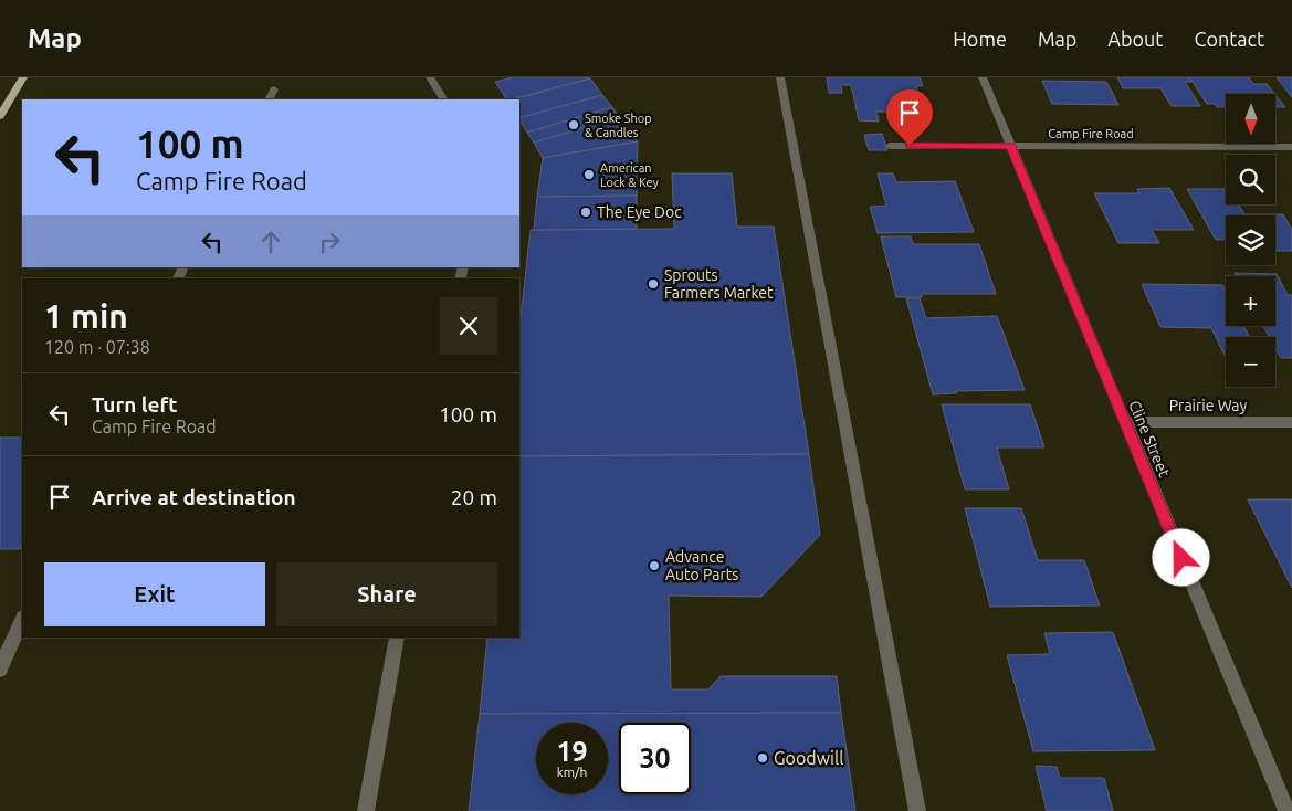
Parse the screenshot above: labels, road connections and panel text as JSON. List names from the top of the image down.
{
  "streets": {
    "street": ["Camp Fire Road", "Prairie Way", "Cline Street"]
  },
  "crossings": [
    ["Camp Fire Road", "Cline Street"],
    ["Prairie Way", "Cline Street"]
  ],
  "places": [
    "Smoke Shop & Candles",
    "American Lock & Key",
    "The Eye Doc",
    "Sprouts Farmers Market",
    "Advance Auto Parts",
    "Goodwill"
  ],
  "north": "bottom",
  "page": {
    "header": "Map",
    "nav": [
      "Home",
      "Map",
      "About",
      "Contact"
    ],
    "map_buttons": ["+", "−"],
    "turn": ["100 m", "Camp Fire Road"],
    "heading": ["1 min", "120 m · 07:38"],
    "list": [
      {
        "name": "Turn left",
        "note": "Camp Fire Road",
        "value": "100 m"
      },
      {
        "name": "Arrive at destination",
        "value": "20 m"
      }
    ],
    "buttons": ["Exit", "Share"],
    "speed": "19 km/h",
    "limit": "30"
  }
}
